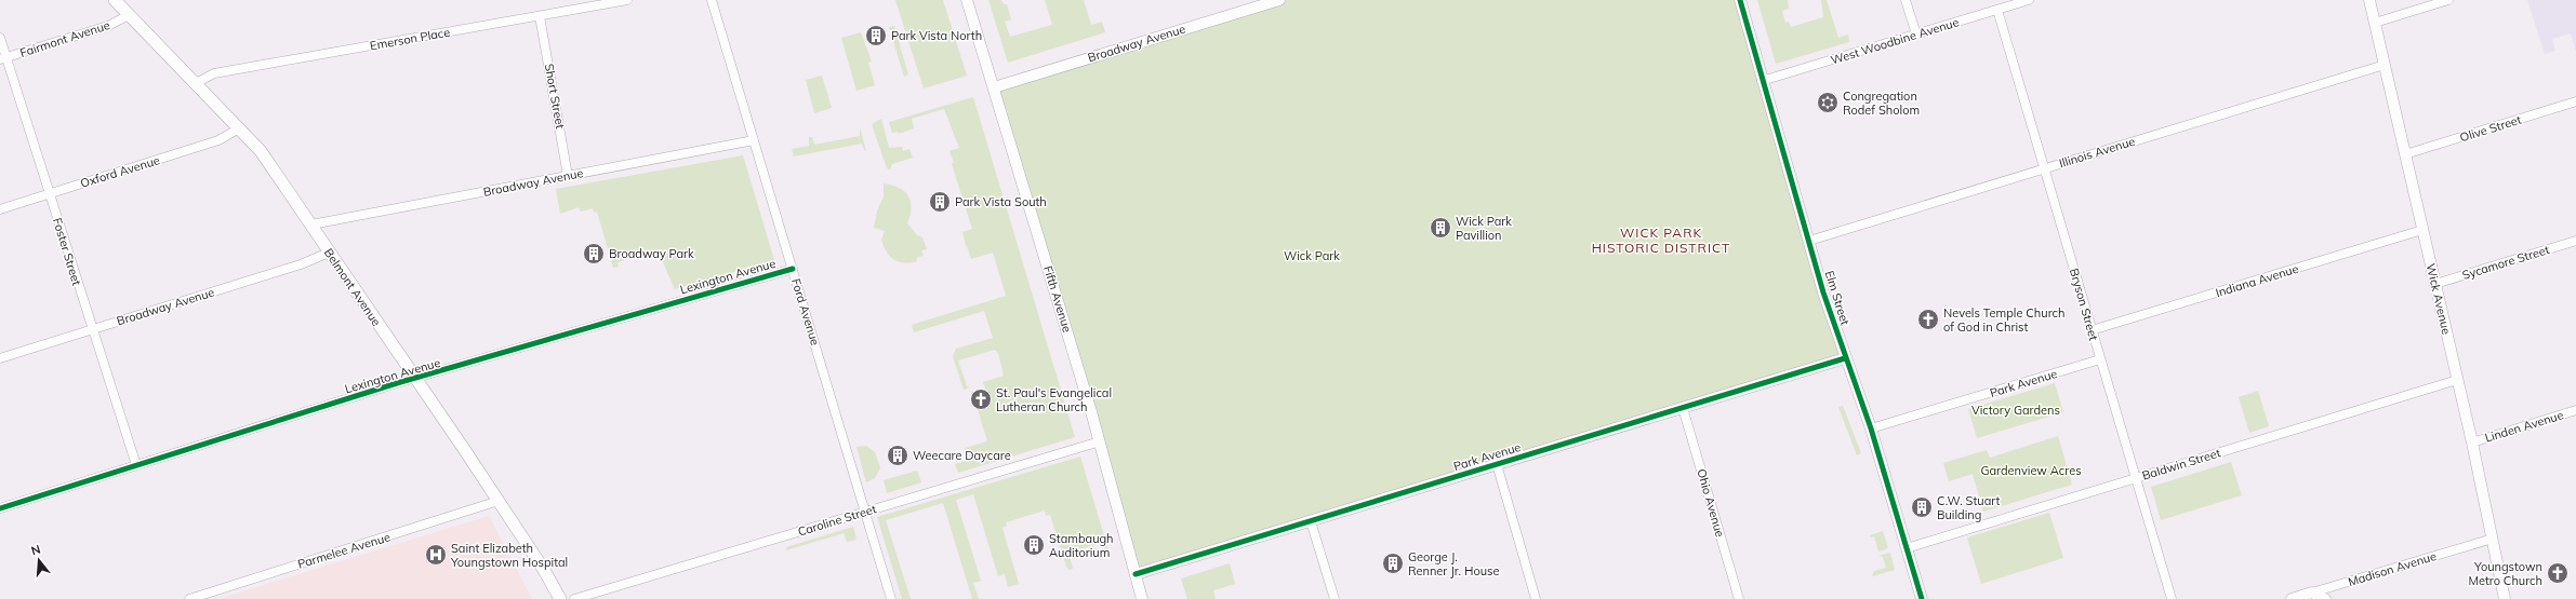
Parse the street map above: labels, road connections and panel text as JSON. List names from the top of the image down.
{
  "streets": {
    "main road": ["Belmont Avenue"],
    "street": [
      "Fairmont Avenue",
      "Emerson Place",
      "West Woodbine Avenue",
      "Broadway Avenue",
      "Short Street",
      "Olive Street",
      "Illinois Avenue",
      "Oxford Avenue",
      "Foster Street",
      "Sycamore Street",
      "Lexington Avenue",
      "Indiana Avenue",
      "Elm Street",
      "Fifth Avenue",
      "Wick Avenue",
      "Bryson Street",
      "Ford Avenue",
      "Park Avenue",
      "Linden Avenue",
      "Baldwin Street",
      "Ohio Avenue",
      "Caroline Street",
      "Parmelee Avenue",
      "Madison Avenue"
    ]
  },
  "crossings": [
    ["Fairmont Avenue", "Foster Street"],
    ["Fairmont Avenue", "Belmont Avenue"],
    ["Emerson Place", "Short Street"],
    ["Emerson Place", "Belmont Avenue"],
    ["West Woodbine Avenue", "Elm Street"],
    ["West Woodbine Avenue", "Bryson Street"],
    ["Broadway Avenue", "Short Street"],
    ["Broadway Avenue", "Foster Street"],
    ["Broadway Avenue", "Belmont Avenue"],
    ["Broadway Avenue", "Fifth Avenue"],
    ["Broadway Avenue", "Ford Avenue"],
    ["Olive Street", "Wick Avenue"],
    ["Illinois Avenue", "Elm Street"],
    ["Illinois Avenue", "Wick Avenue"],
    ["Illinois Avenue", "Bryson Street"],
    ["Oxford Avenue", "Foster Street"],
    ["Oxford Avenue", "Belmont Avenue"],
    ["Foster Street", "Lexington Avenue"],
    ["Sycamore Street", "Wick Avenue"],
    ["Lexington Avenue", "Belmont Avenue"],
    ["Lexington Avenue", "Ford Avenue"],
    ["Indiana Avenue", "Wick Avenue"],
    ["Indiana Avenue", "Bryson Street"],
    ["Belmont Avenue", "Parmelee Avenue"],
    ["Elm Street", "Park Avenue"],
    ["Elm Street", "Baldwin Street"],
    ["Fifth Avenue", "Park Avenue"],
    ["Fifth Avenue", "Caroline Street"],
    ["Wick Avenue", "Linden Avenue"],
    ["Wick Avenue", "Baldwin Street"],
    ["Wick Avenue", "Madison Avenue"],
    ["Bryson Street", "Park Avenue"],
    ["Bryson Street", "Baldwin Street"],
    ["Ford Avenue", "Caroline Street"],
    ["Park Avenue", "Ohio Avenue"]
  ],
  "districts": ["WICK PARK HISTORIC DISTRICT"],
  "parks": ["Wick Park", "Victory Gardens", "Gardenview Acres"],
  "places": {
    "building": [
      "Park Vista North",
      "Park Vista South",
      "Wick Park Pavillion",
      "Broadway Park",
      "Weecare Daycare",
      "C.W. Stuart Building",
      "Stambaugh Auditorium",
      "George J. Renner Jr. House"
    ],
    "synagogue": ["Congregation Rodef Sholom"],
    "church": ["Nevels Temple Church of God in Christ", "St. Paul's Evangelical Lutheran Church", "Youngstown Metro Church"],
    "hospital": ["Saint Elizabeth Youngstown Hospital"]
  },
  "north": "top"
}
